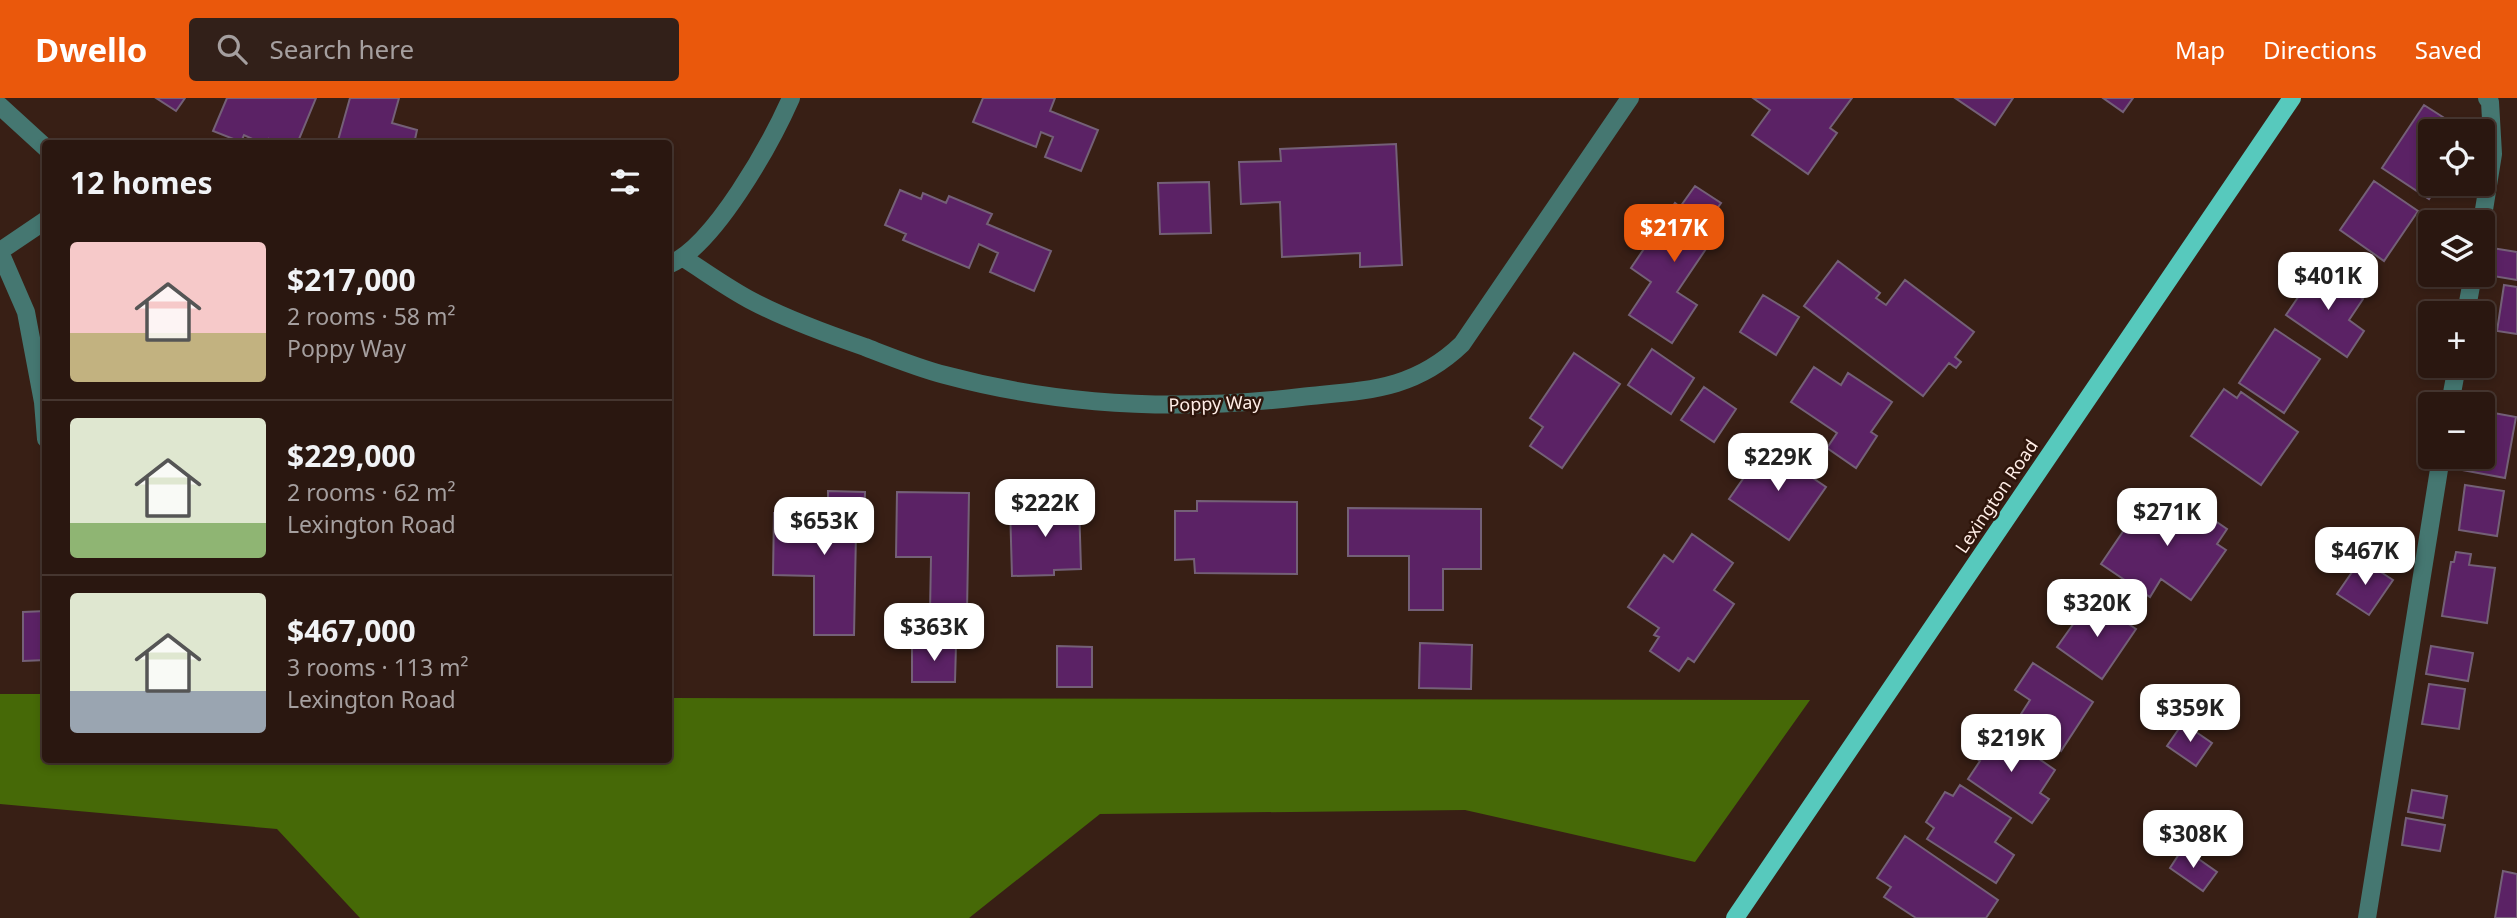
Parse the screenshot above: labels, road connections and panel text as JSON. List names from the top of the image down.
{
  "streets": {
    "main road": ["Lexington Road"],
    "street": ["Poppy Way"]
  },
  "page": {
    "header": "Dwello",
    "search": "Search here",
    "nav": ["Map", "Directions", "Saved"],
    "map_buttons": ["+", "−"],
    "heading": "12 homes",
    "price": [
      "$217K",
      "$401K",
      "$229K",
      "$222K",
      "$271K",
      "$653K",
      "$467K",
      "$320K",
      "$363K",
      "$359K",
      "$219K",
      "$308K"
    ],
    "list": [
      {
        "name": "$217,000",
        "note": "2 rooms · 58 m² · Poppy Way"
      },
      {
        "name": "$229,000",
        "note": "2 rooms · 62 m² · Lexington Road"
      },
      {
        "name": "$467,000",
        "note": "3 rooms · 113 m² · Lexington Road"
      }
    ]
  }
}
